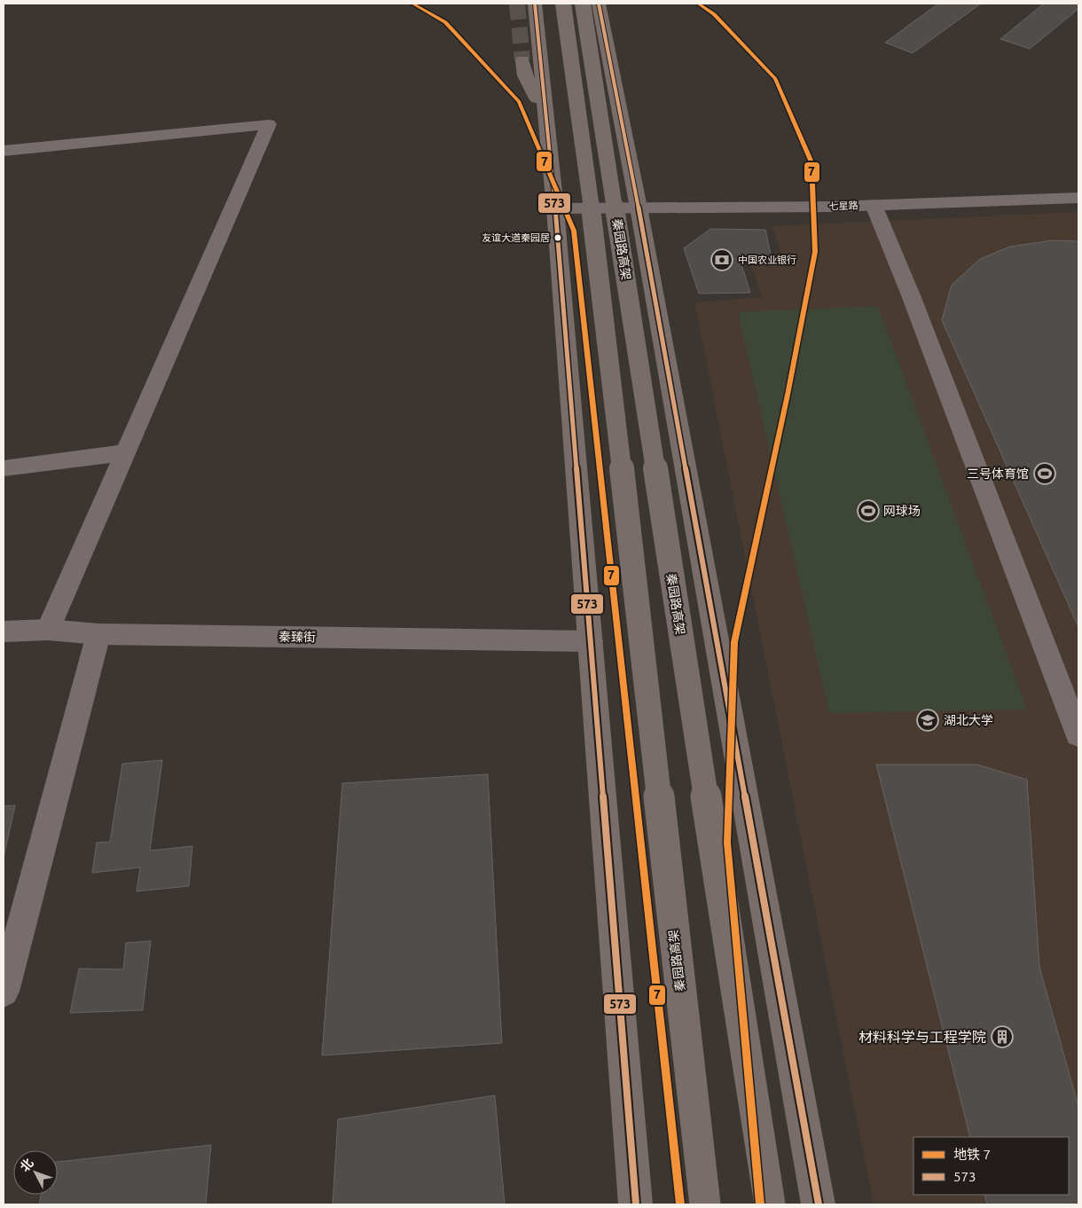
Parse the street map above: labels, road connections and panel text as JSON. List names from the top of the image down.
{
  "streets": {
    "main road": ["秦园路高架"],
    "street": ["七星路", "秦臻街"]
  },
  "places": {
    "other": ["友谊大道秦园居"],
    "bank": ["中国农业银行"],
    "sports": ["三号体育馆", "网球场"],
    "school or university": ["湖北大学"],
    "building": ["材料科学与工程学院"]
  },
  "lines": ["metro line 7", "transit line 573"],
  "legend": ["地铁 7", "573"],
  "north": "top left"
}
